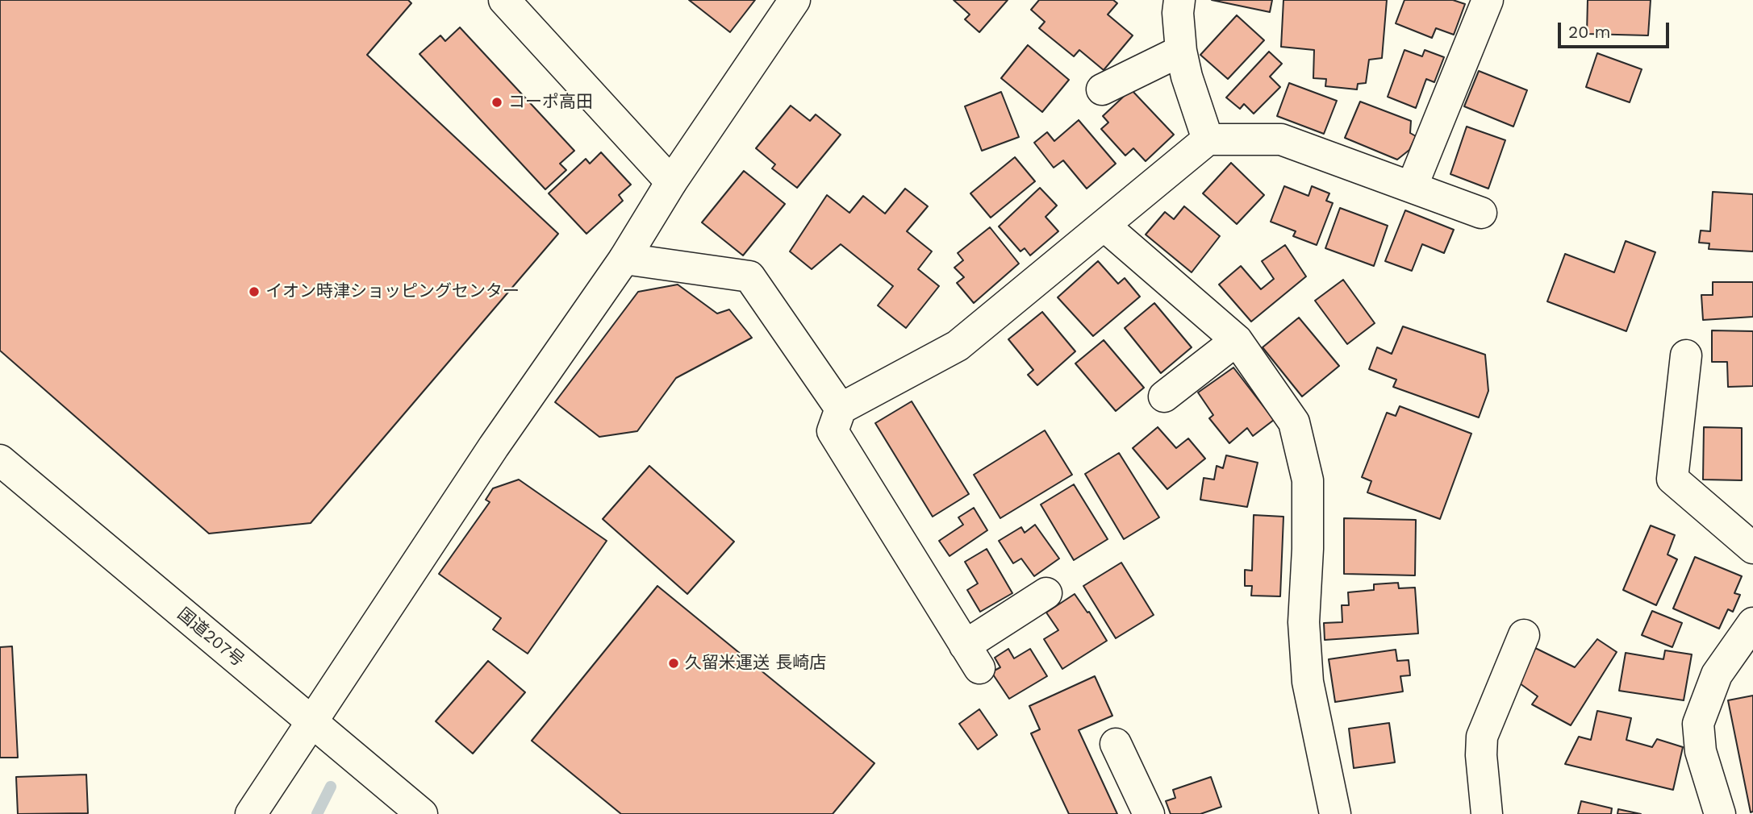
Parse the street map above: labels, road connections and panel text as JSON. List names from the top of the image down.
{
  "streets": {
    "main road": ["国道207号"]
  },
  "places": ["コーポ高田", "イオン時津ショッピングセンター", "久留米運送 長崎店"],
  "scale_bar": "20 m"
}
